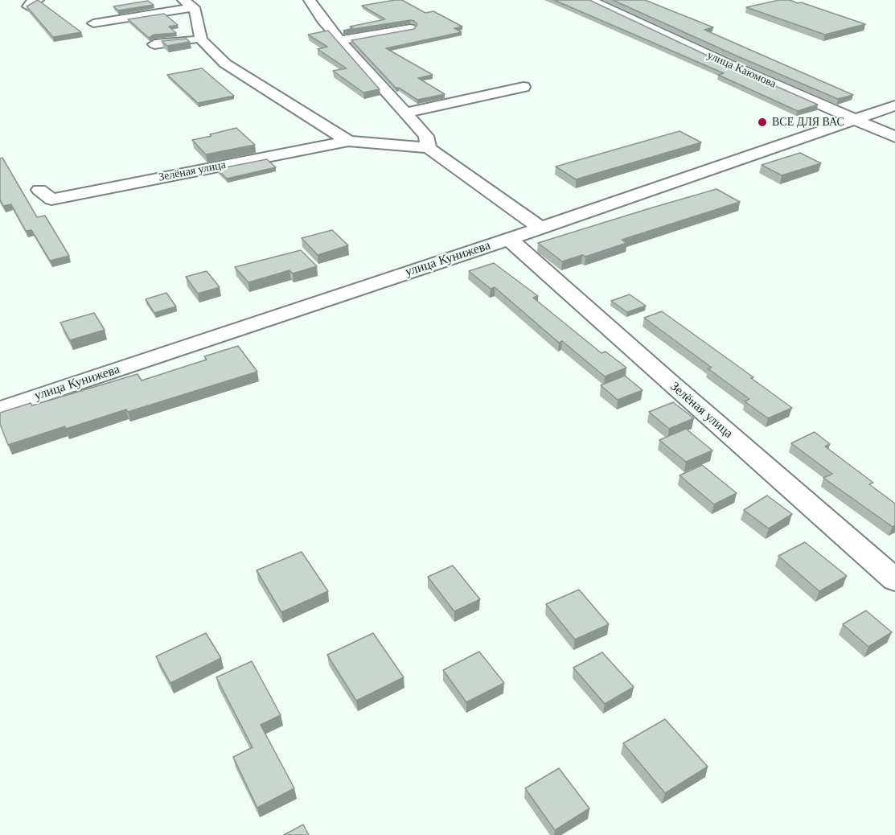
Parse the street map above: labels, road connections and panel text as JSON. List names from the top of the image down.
{
  "streets": {
    "street": ["улица Каюмова", "Зелёная улица", "улица Кунижева"]
  },
  "crossings": [
    ["улица Каюмова", "улица Кунижева"],
    ["Зелёная улица", "улица Кунижева"]
  ],
  "places": ["ВСЕ ДЛЯ ВАС"]
}
